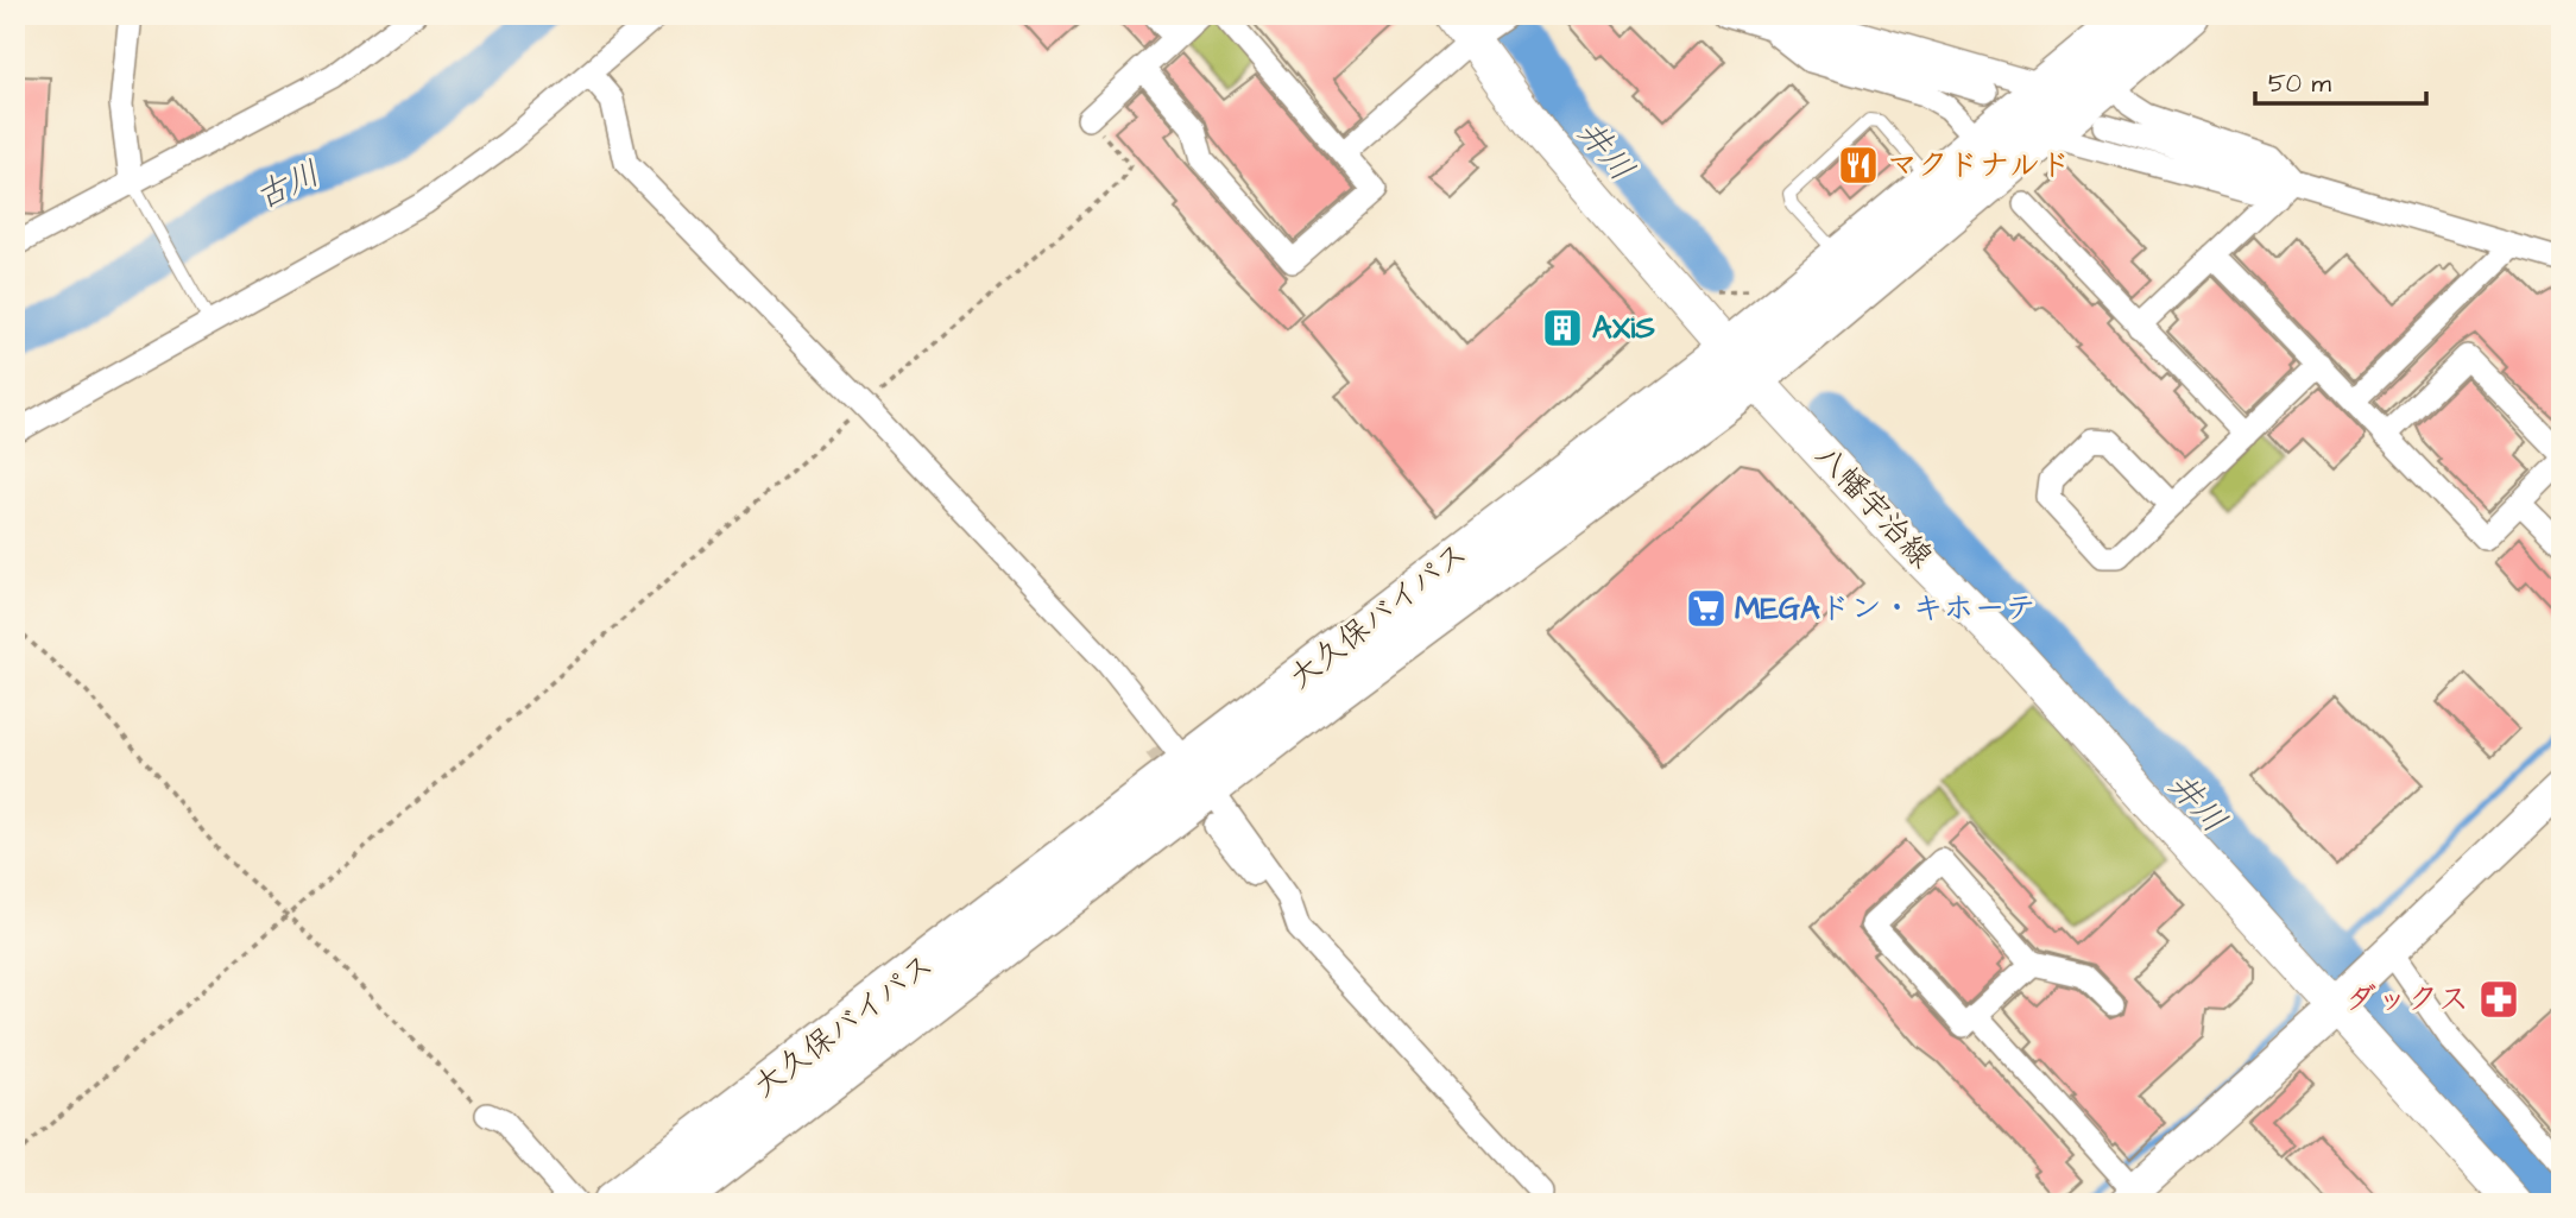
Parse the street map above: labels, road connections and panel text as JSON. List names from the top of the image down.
{
  "streets": {
    "highway": ["大久保バイパス"],
    "main road": ["八幡宇治線"]
  },
  "crossings": [
    ["八幡宇治線", "大久保バイパス"]
  ],
  "water": ["井川", "古川"],
  "places": {
    "restaurant": ["マクドナルド"],
    "building": ["AXiS"],
    "supermarket": ["MEGAドン・キホーテ"],
    "pharmacy": ["ダックス"]
  },
  "scale_bar": "50 m"
}
